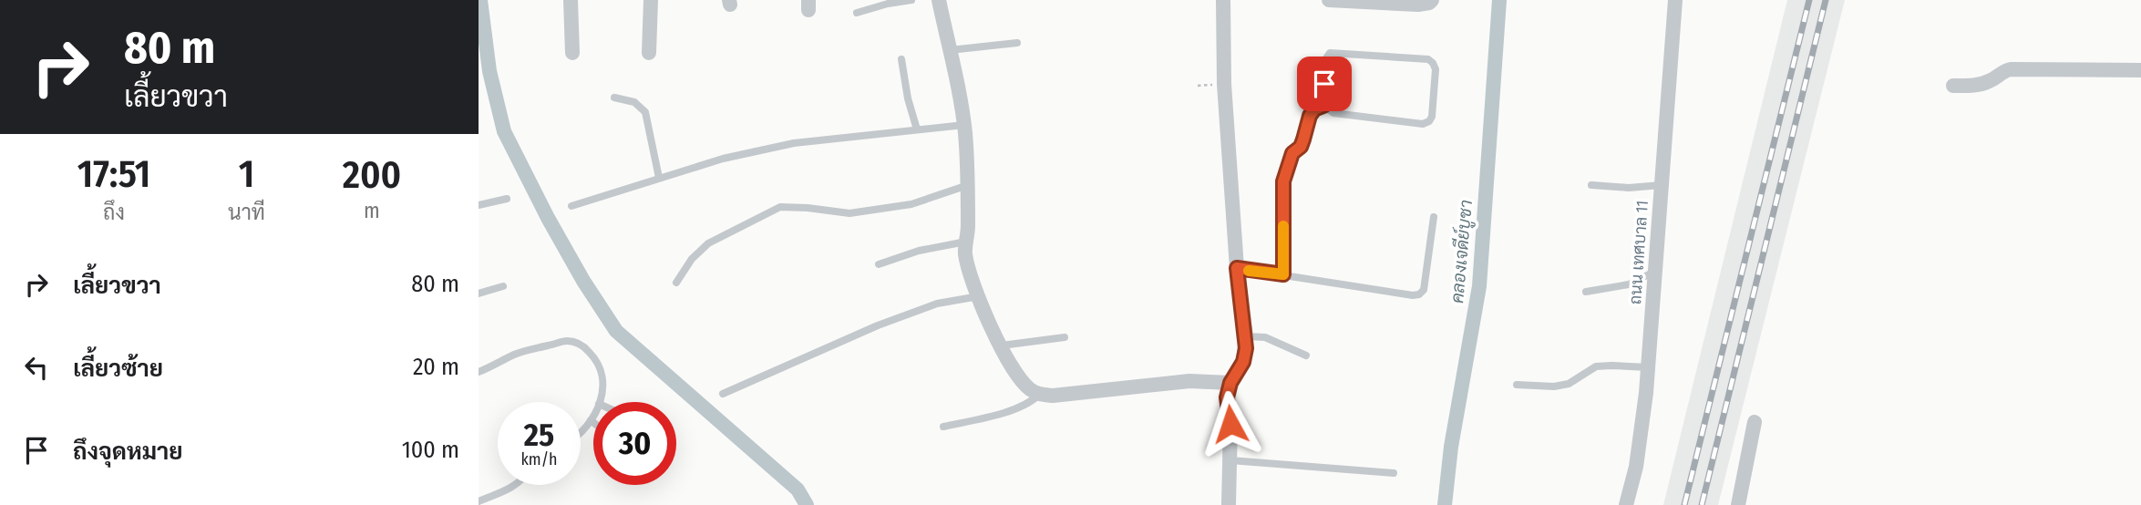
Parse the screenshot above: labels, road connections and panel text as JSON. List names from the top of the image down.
{
  "streets": {
    "street": ["ถนน เทศบาล 11"]
  },
  "water": ["คลองเจดีย์บูชา"],
  "page": {
    "turn": ["80 m", "เลี้ยวขวา"],
    "eta": [
      "17:51",
      "ถึง",
      "1",
      "นาที",
      "200",
      "m"
    ],
    "list": [
      {
        "name": "เลี้ยวขวา",
        "value": "80 m"
      },
      {
        "name": "เลี้ยวซ้าย",
        "value": "20 m"
      },
      {
        "name": "ถึงจุดหมาย",
        "value": "100 m"
      }
    ],
    "speed": "25 km/h",
    "limit": "30"
  }
}
